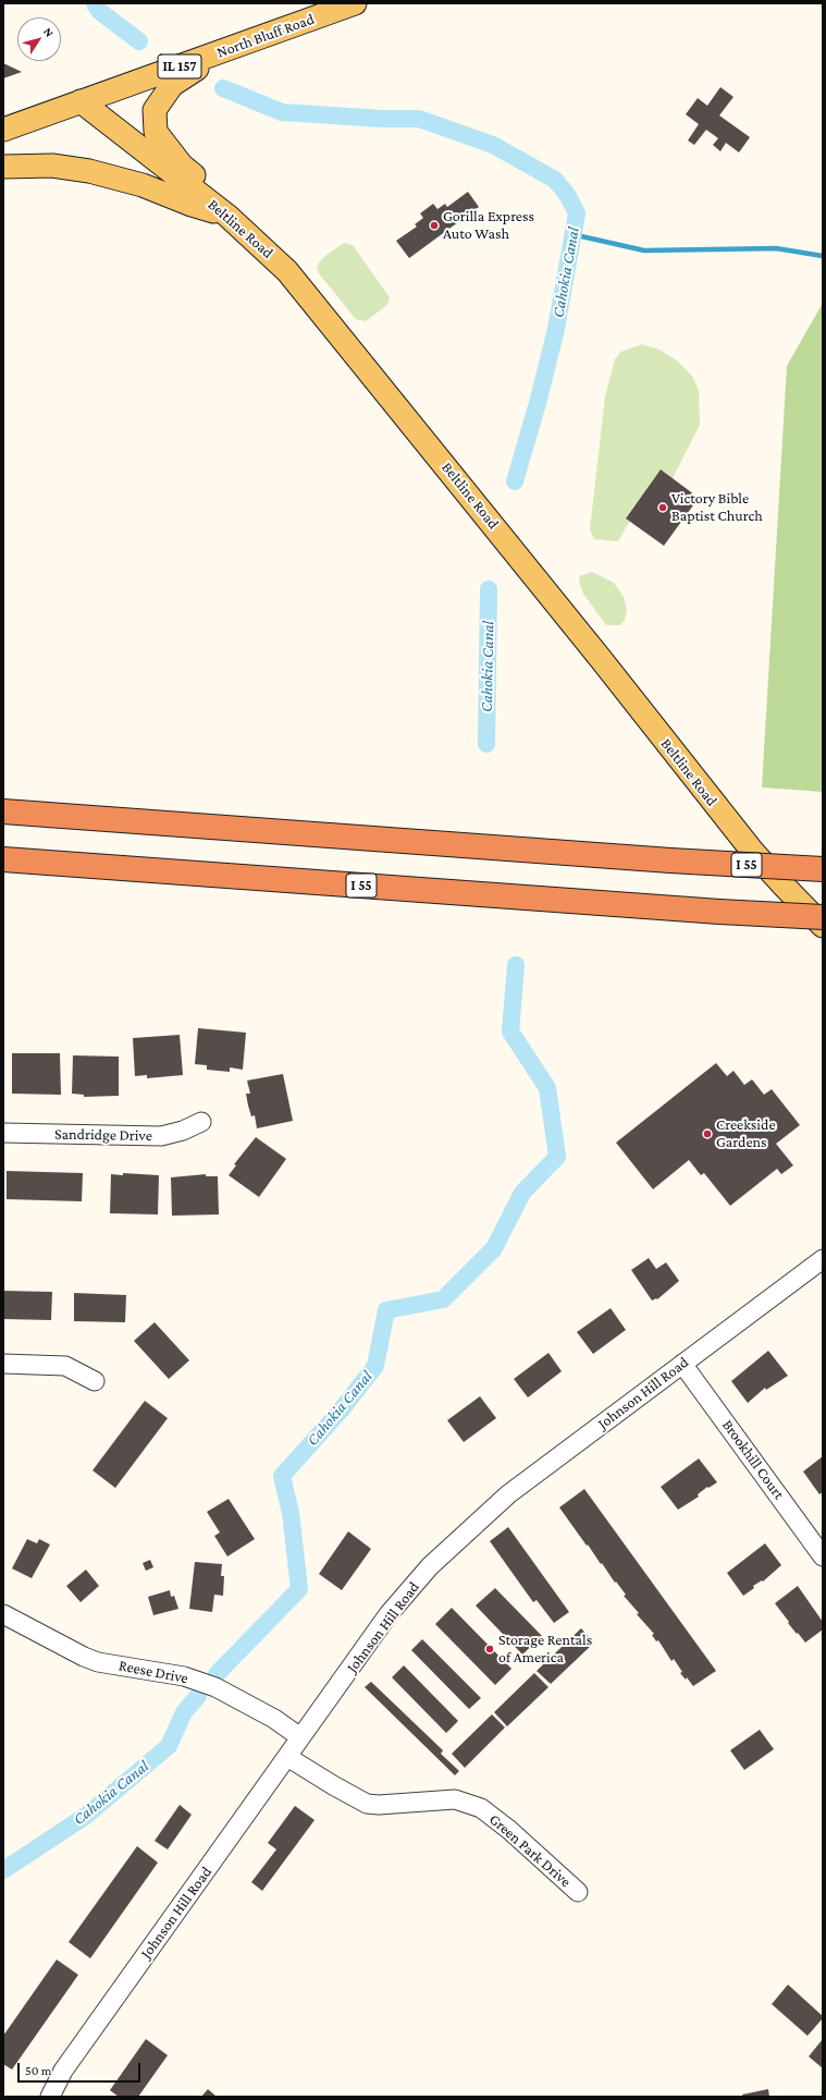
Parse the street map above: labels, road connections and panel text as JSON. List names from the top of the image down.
{
  "streets": {
    "highway": ["I 55"],
    "main road": ["North Bluff Road", "IL 157", "Beltline Road"],
    "street": [
      "Sandridge Drive",
      "Johnson Hill Road",
      "Brookhill Court",
      "Reese Drive",
      "Green Park Drive"
    ]
  },
  "crossings": [
    ["North Bluff Road", "Beltline Road"],
    ["Johnson Hill Road", "Brookhill Court"],
    ["Johnson Hill Road", "Reese Drive"],
    ["Johnson Hill Road", "Green Park Drive"]
  ],
  "water": ["Cahokia Canal"],
  "places": [
    "Gorilla Express Auto Wash",
    "Victory Bible Baptist Church",
    "Creekside Gardens",
    "Storage Rentals of America"
  ],
  "scale_bar": "50 m",
  "north": "top right"
}
